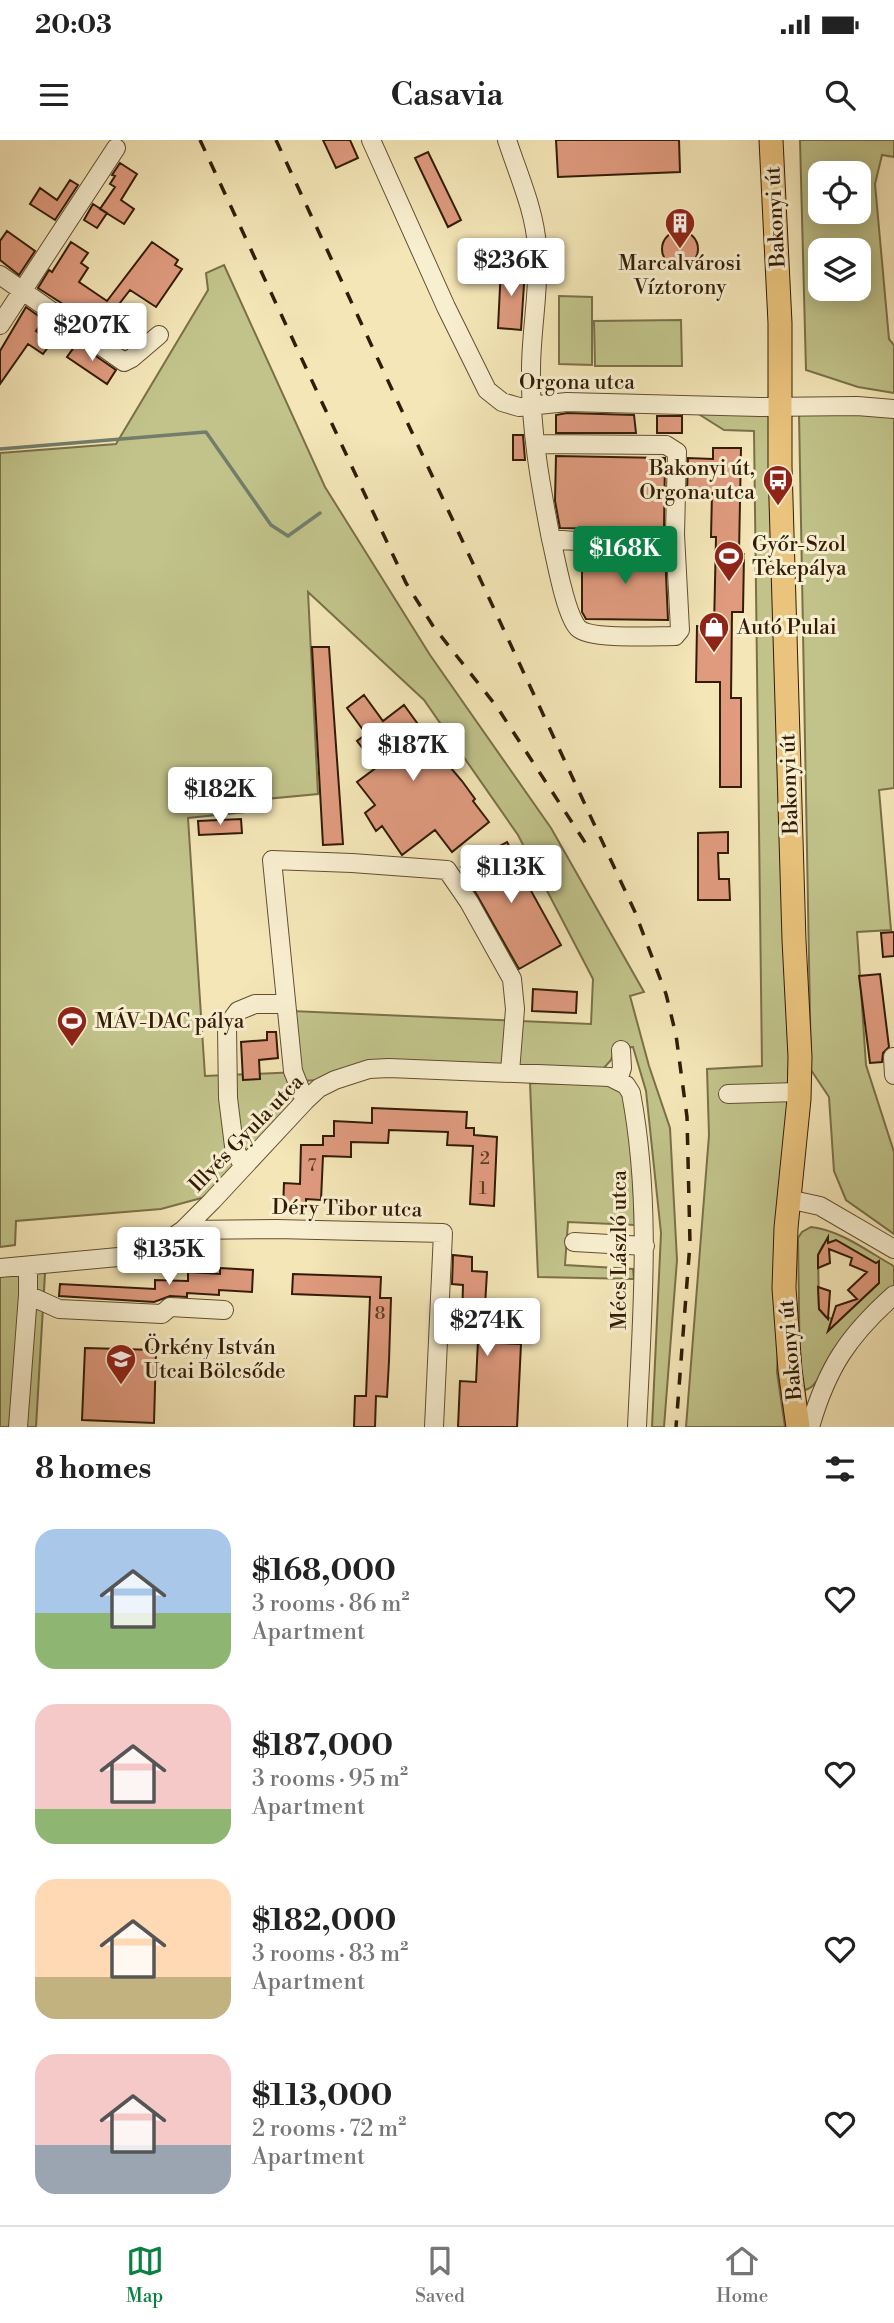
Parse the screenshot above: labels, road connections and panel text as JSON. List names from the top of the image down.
{
  "streets": {
    "main road": ["Bakonyi út"],
    "street": [
      "Orgona utca",
      "Illyés Gyula utca",
      "Déry Tibor utca",
      "Mécs László utca"
    ]
  },
  "crossings": [
    ["Bakonyi út", "Orgona utca"],
    ["Illyés Gyula utca", "Déry Tibor utca"],
    ["Illyés Gyula utca", "Mécs László utca"]
  ],
  "places": {
    "building": ["Marcalvárosi Víztorony"],
    "bus stop": ["Bakonyi út, Orgona utca"],
    "sports": ["Győr-Szol Tekepálya", "MÁV-DAC pálya"],
    "shop": ["Autó Pulai"],
    "school or university": ["Örkény István Utcai Bölcsőde"]
  },
  "house_numbers": [
    "2",
    "7",
    "1",
    "8"
  ],
  "page": {
    "status": "20:03",
    "header": "Casavia",
    "price": [
      "$236K",
      "$207K",
      "$168K",
      "$187K",
      "$182K",
      "$113K",
      "$135K",
      "$274K"
    ],
    "heading": "8 homes",
    "list": [
      {
        "name": "$168,000",
        "note": "3 rooms · 86 m² · Apartment"
      },
      {
        "name": "$187,000",
        "note": "3 rooms · 95 m² · Apartment"
      },
      {
        "name": "$182,000",
        "note": "3 rooms · 83 m² · Apartment"
      },
      {
        "name": "$113,000",
        "note": "2 rooms · 72 m² · Apartment"
      }
    ],
    "tabs": ["Map", "Saved", "Home"]
  }
}
